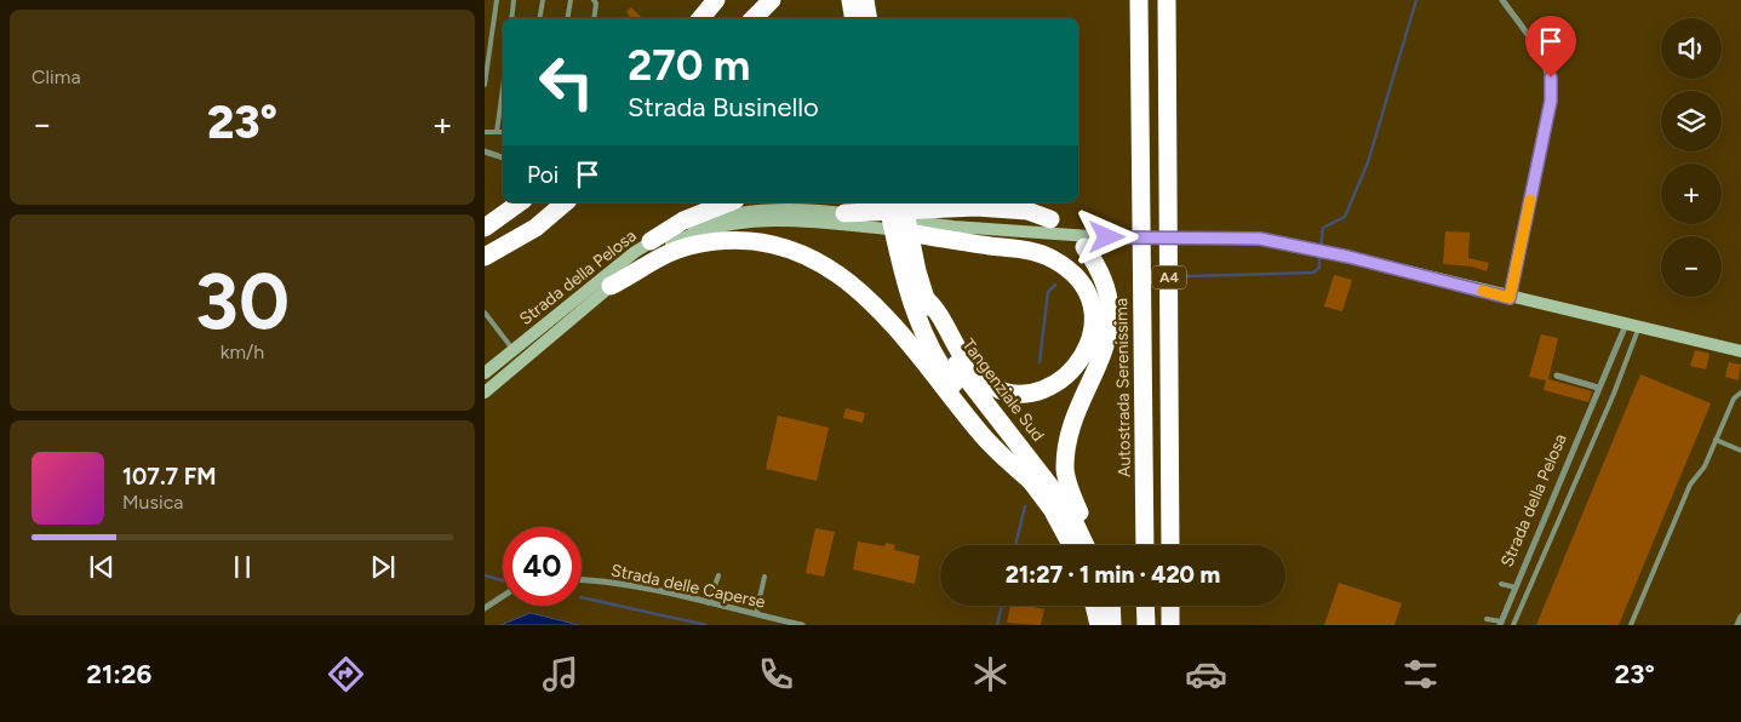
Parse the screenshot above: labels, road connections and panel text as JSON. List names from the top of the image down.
{
  "streets": {
    "highway": ["A4", "Autostrada Serenissima", "Tangenziale Sud"],
    "street": ["Strada della Pelosa", "Strada delle Caperse"]
  },
  "page": {
    "tile": [
      "Clima",
      ["30", "km/h"]
    ],
    "map_buttons": ["+", "−"],
    "turn": ["270 m", "Strada Businello"],
    "heat": ["−", "23°", "+"],
    "then": "Poi",
    "song": ["107.7 FM", "Musica"],
    "limit": "40",
    "trip": "21:27 · 1 min · 420 m",
    "tabs": ["21:26", "23°"]
  }
}
